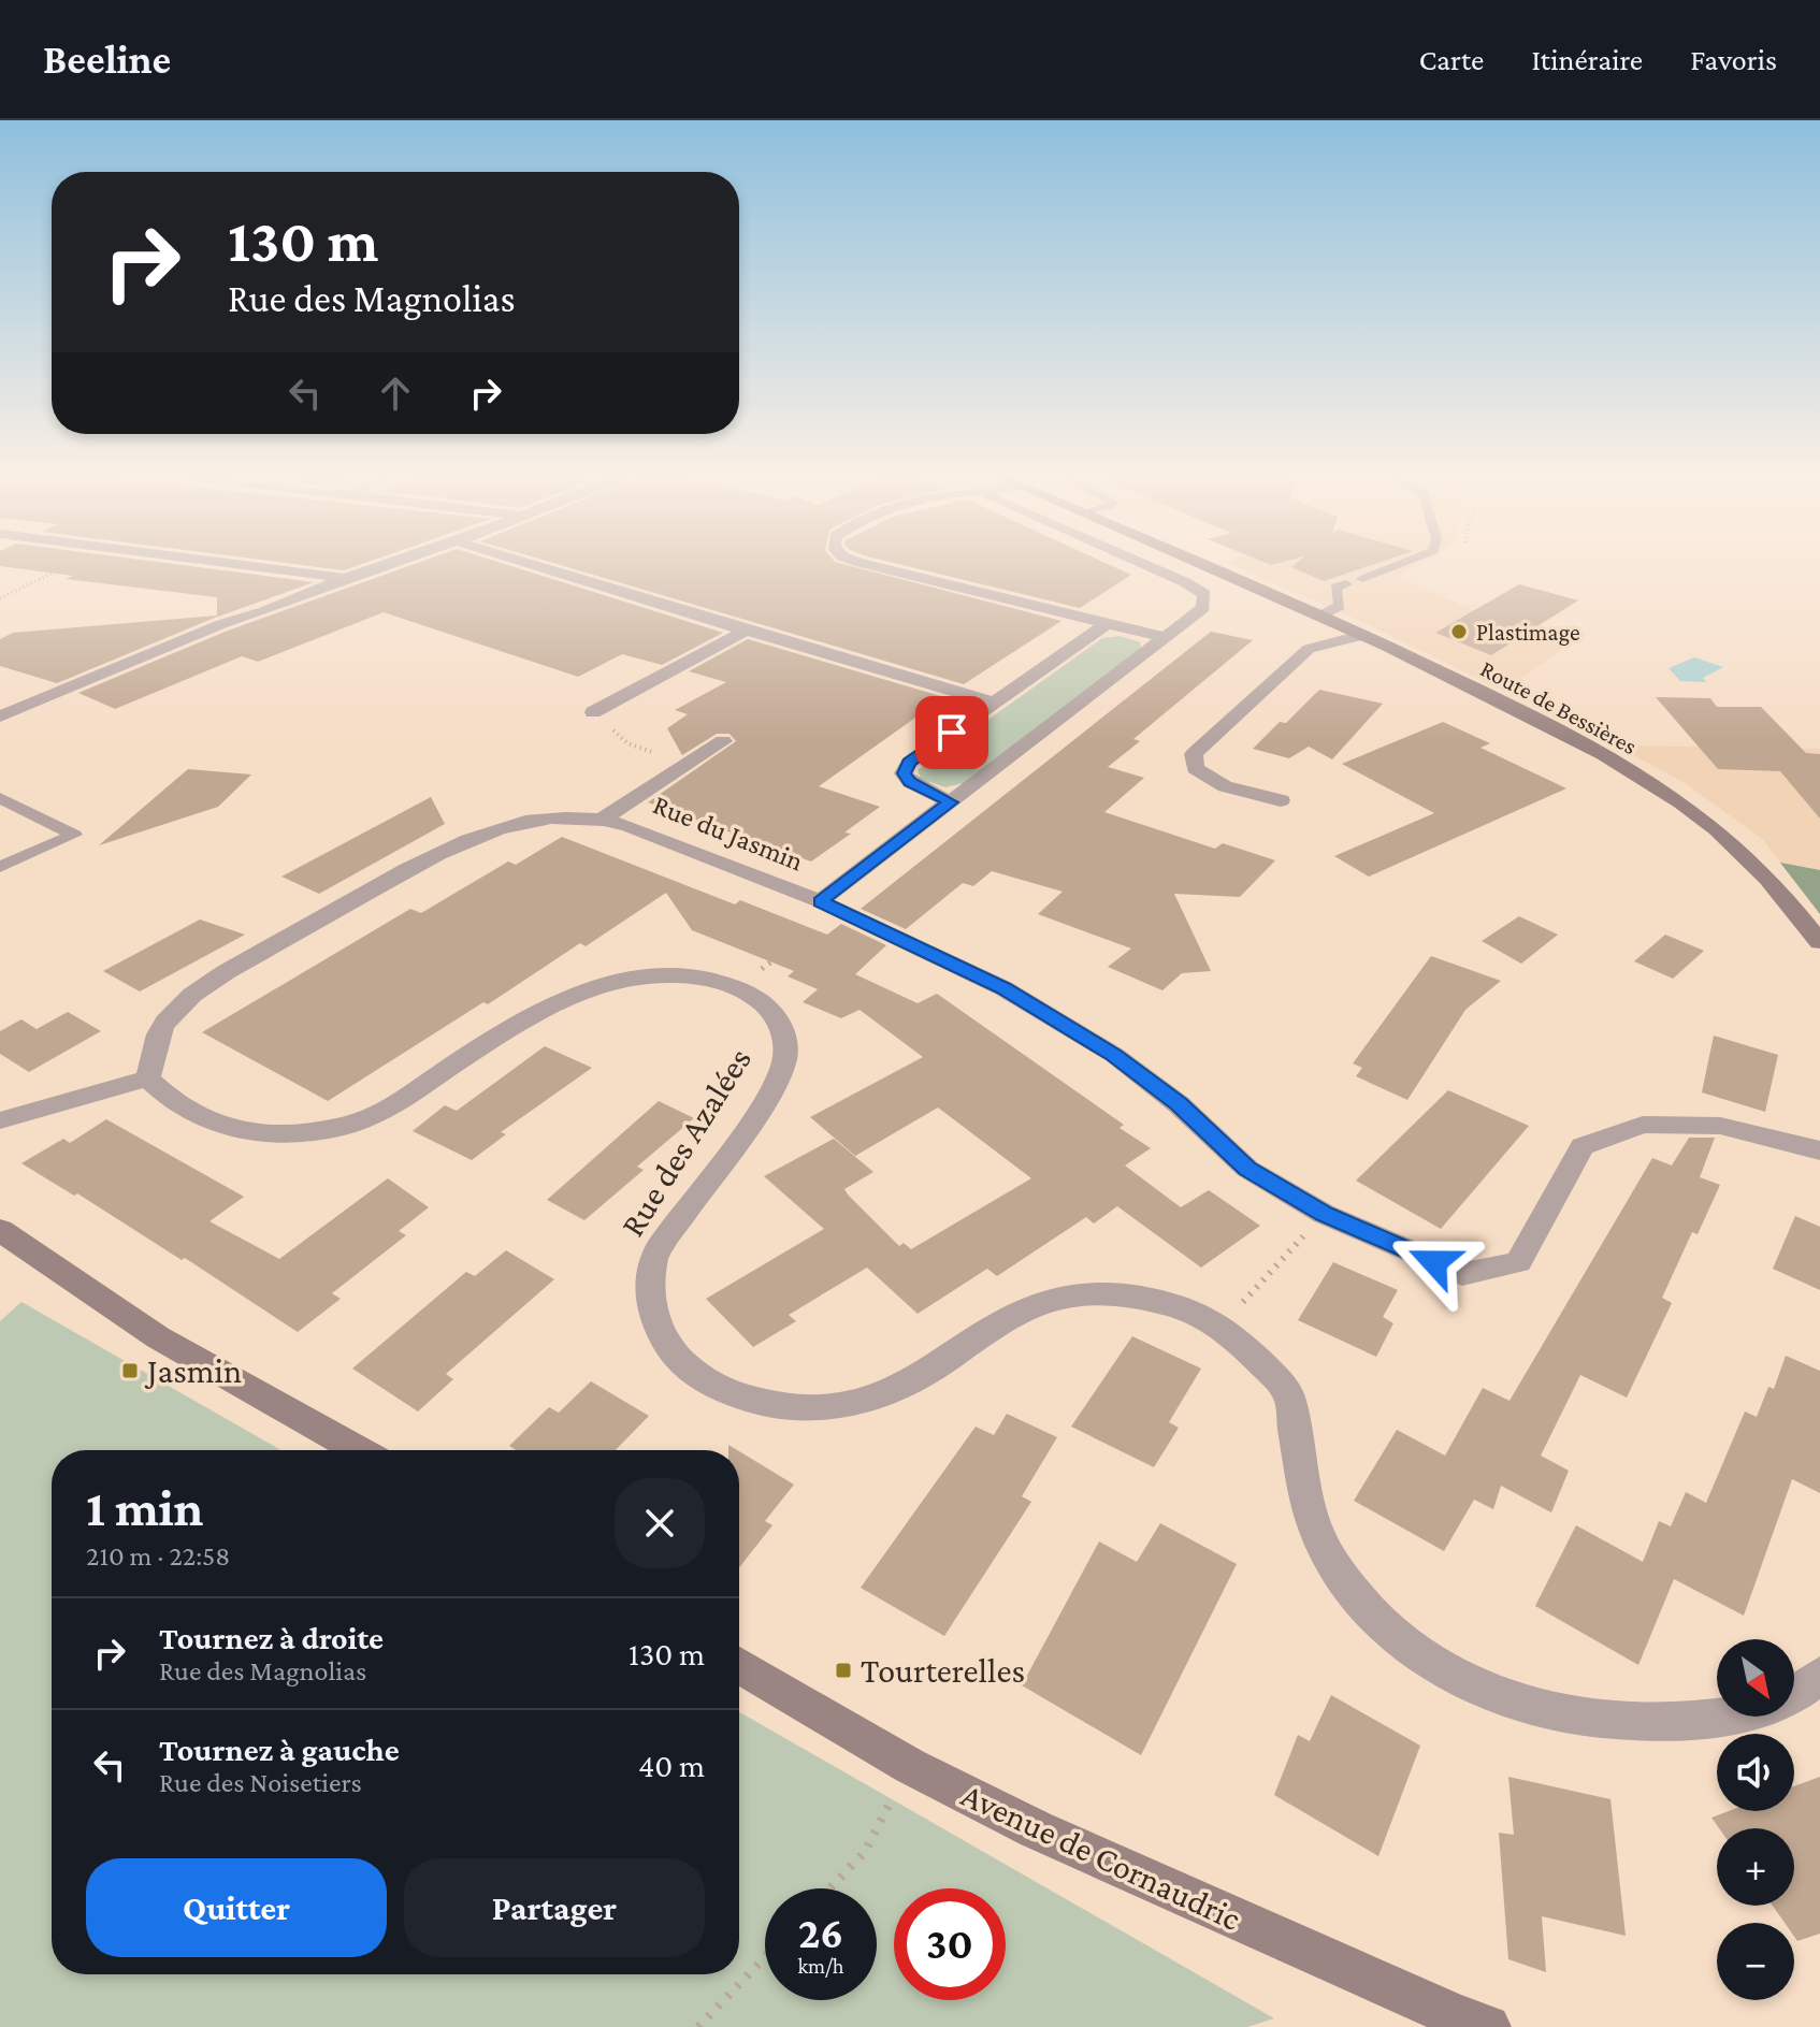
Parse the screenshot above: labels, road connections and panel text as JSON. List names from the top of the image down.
{
  "streets": {
    "main road": ["Route de Bessières", "Avenue de Cornaudric"],
    "street": ["Rue du Jasmin", "Rue des Azalées"]
  },
  "crossings": [
    ["Rue du Jasmin", "Rue des Azalées"]
  ],
  "places": {
    "other": ["Plastimage"],
    "transit": ["Jasmin", "Tourterelles"]
  },
  "north": "bottom right",
  "page": {
    "header": "Beeline",
    "nav": ["Carte", "Itinéraire", "Favoris"],
    "turn": ["130 m", "Rue des Magnolias"],
    "heading": ["1 min", "210 m · 22:58"],
    "list": [
      {
        "name": "Tournez à droite",
        "note": "Rue des Magnolias",
        "value": "130 m"
      },
      {
        "name": "Tournez à gauche",
        "note": "Rue des Noisetiers",
        "value": "40 m"
      }
    ],
    "map_buttons": ["+", "−"],
    "buttons": ["Quitter", "Partager"],
    "speed": "26 km/h",
    "limit": "30"
  }
}
